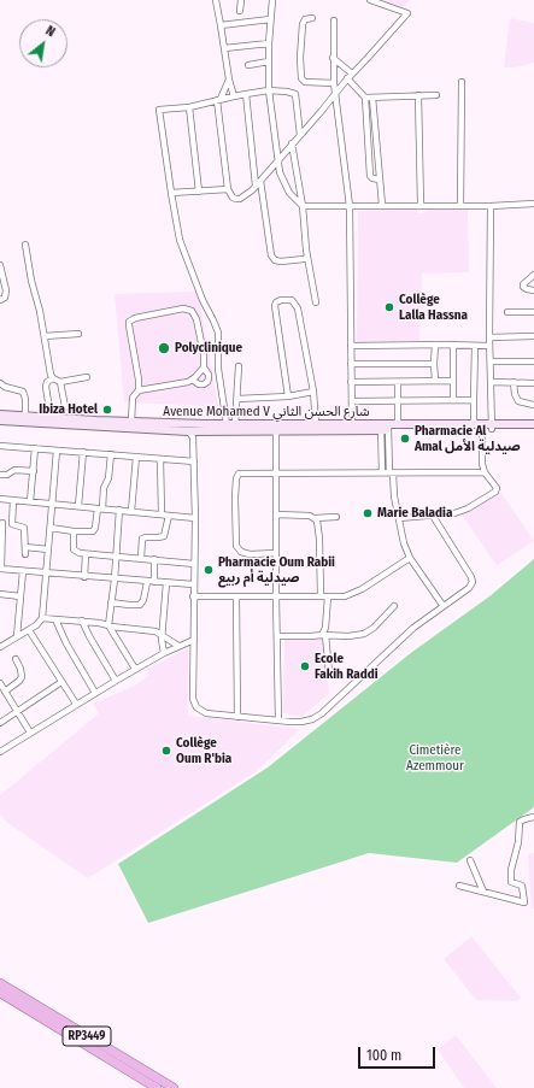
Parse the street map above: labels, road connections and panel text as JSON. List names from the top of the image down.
{
  "streets": {
    "highway": ["RP3449"],
    "main road": ["Avenue Mohamed V شارع الحسن الثاني"]
  },
  "parks": ["Cimetière Azemmour"],
  "places": [
    "Collège Lalla Hassna",
    "Polyclinique",
    "Ibiza Hotel",
    "Pharmacie Al Amal صيدلية الأمل",
    "Marie Baladia",
    "Pharmacie Oum Rabii صيدلية أم ربيع",
    "Ecole Fakih Raddi",
    "Collège Oum R'bia"
  ],
  "scale_bar": "100 m",
  "north": "top right"
}
